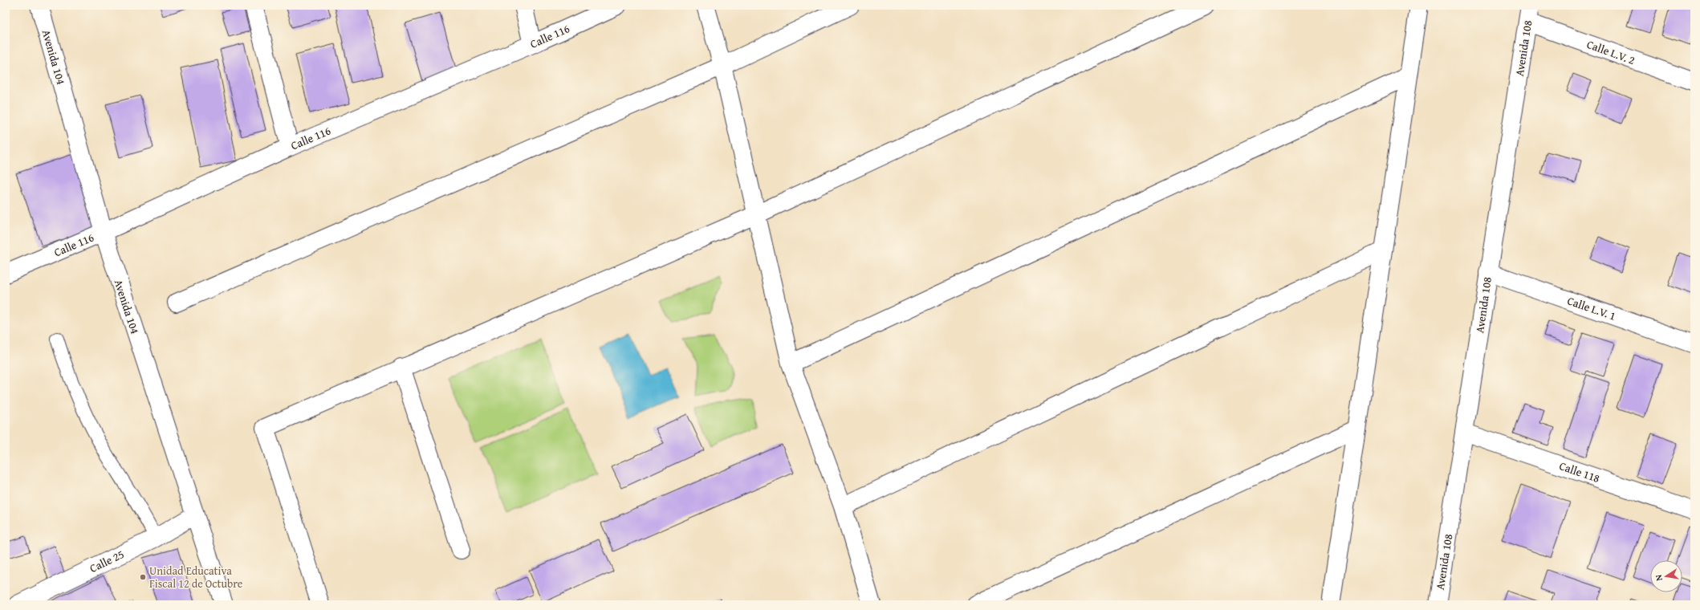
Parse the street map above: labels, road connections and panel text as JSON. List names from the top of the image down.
{
  "streets": {
    "street": [
      "Calle 116",
      "Avenida 108",
      "Calle L.V. 2",
      "Avenida 104",
      "Calle L.V. 1",
      "Calle 118",
      "Calle 25"
    ]
  },
  "crossings": [
    ["Calle 116", "Avenida 104"],
    ["Avenida 108", "Calle L.V. 2"],
    ["Avenida 108", "Calle L.V. 1"],
    ["Avenida 108", "Calle 118"],
    ["Avenida 104", "Calle 25"]
  ],
  "places": ["Unidad Educativa Fiscal 12 de Octubre"],
  "north": "left"
}
